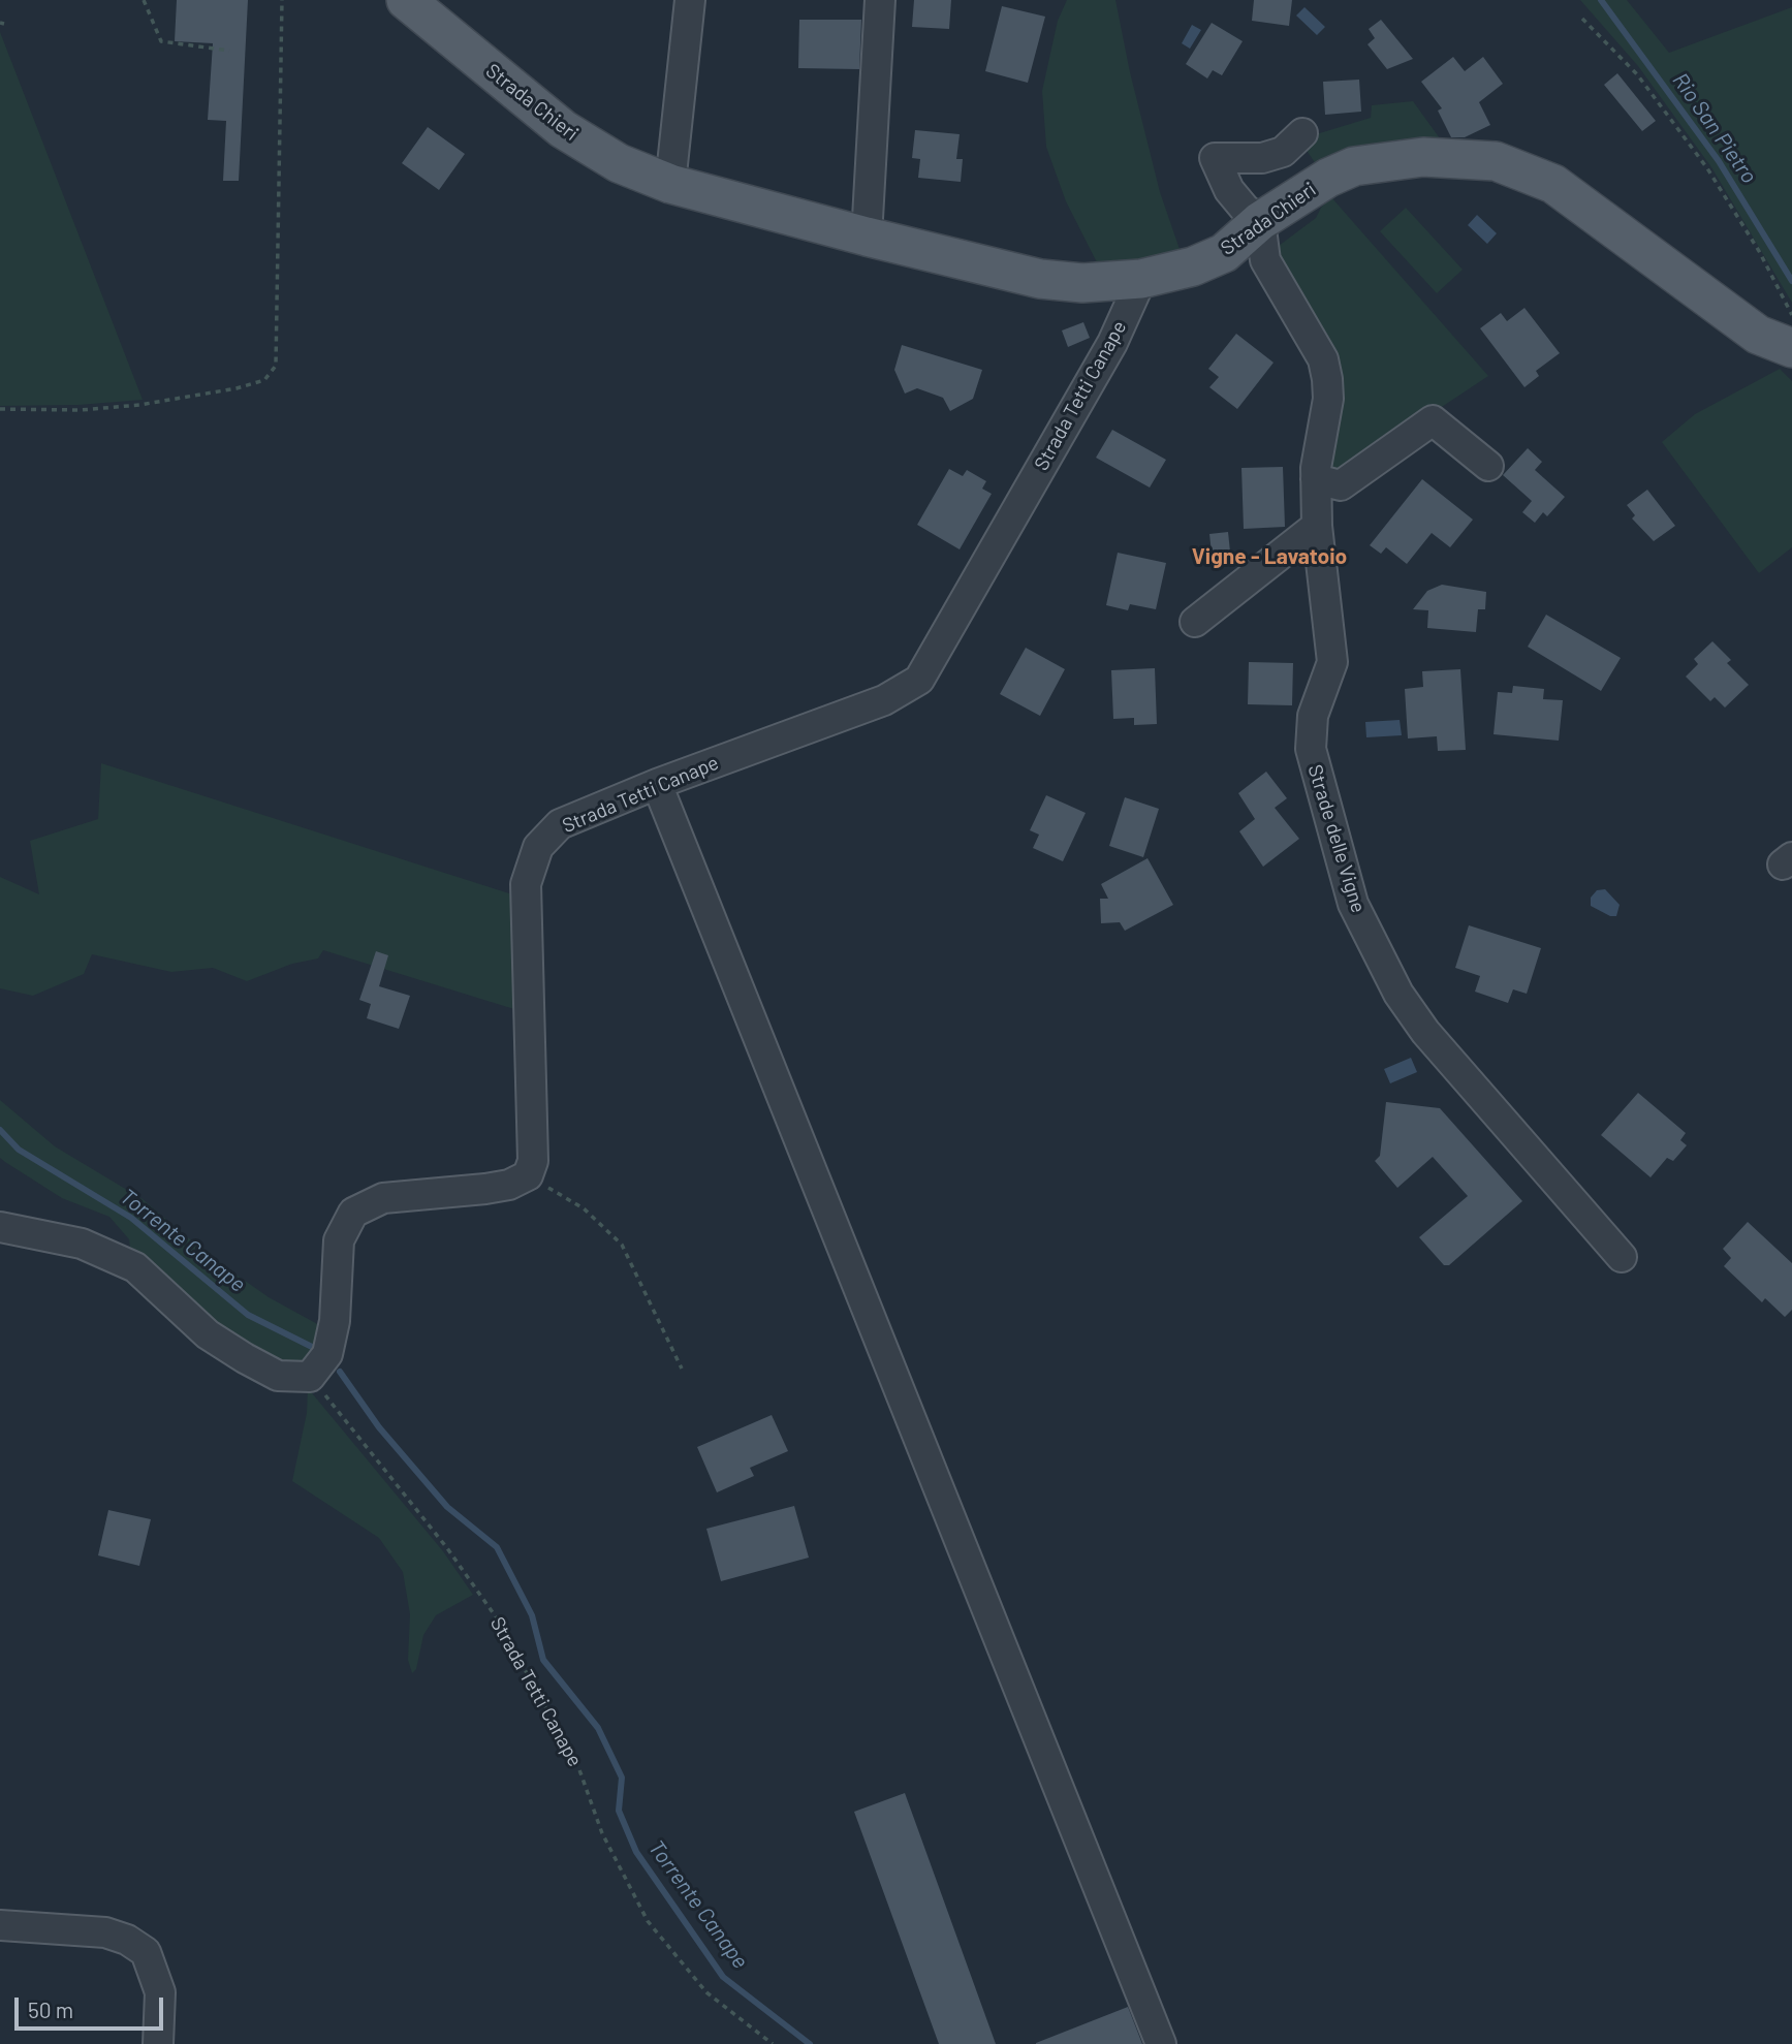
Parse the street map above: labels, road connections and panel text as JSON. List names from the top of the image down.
{
  "streets": {
    "main road": ["Strada Chieri"],
    "street": ["Strada Tetti Canape", "Strade delle Vigne"]
  },
  "crossings": [
    ["Strada Chieri", "Strada Tetti Canape"],
    ["Strada Chieri", "Strade delle Vigne"]
  ],
  "districts": ["Vigne - Lavatoio"],
  "water": ["Rio San Pietro", "Torrente Canape"],
  "scale_bar": "50 m"
}
